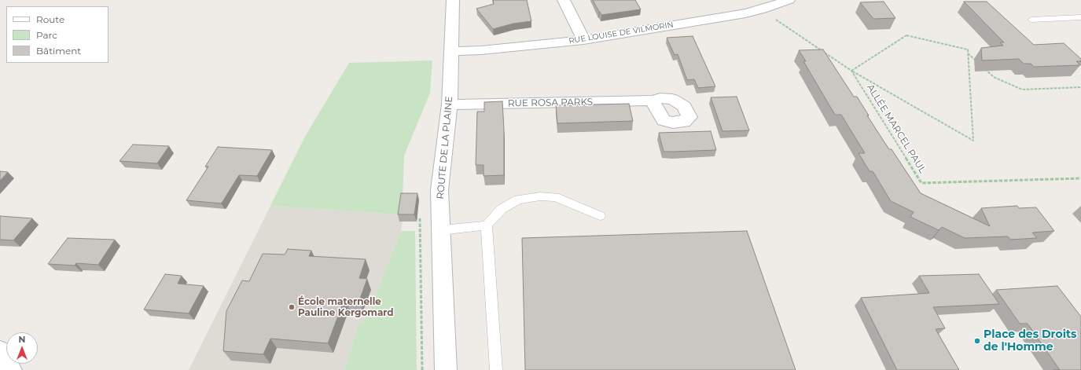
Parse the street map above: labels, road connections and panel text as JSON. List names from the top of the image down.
{
  "streets": {
    "street": ["RUE LOUISE DE VILMORIN", "RUE ROSA PARKS", "ROUTE DE LA PLAINE"],
    "path": ["ALLÉE MARCEL PAUL"]
  },
  "crossings": [
    ["RUE LOUISE DE VILMORIN", "ALLÉE MARCEL PAUL"],
    ["RUE LOUISE DE VILMORIN", "ROUTE DE LA PLAINE"],
    ["RUE ROSA PARKS", "ROUTE DE LA PLAINE"]
  ],
  "places": ["École maternelle Pauline Kergomard", "Place des Droits de l'Homme"],
  "legend": ["Route", "Parc", "Bâtiment"],
  "north": "top"
}
